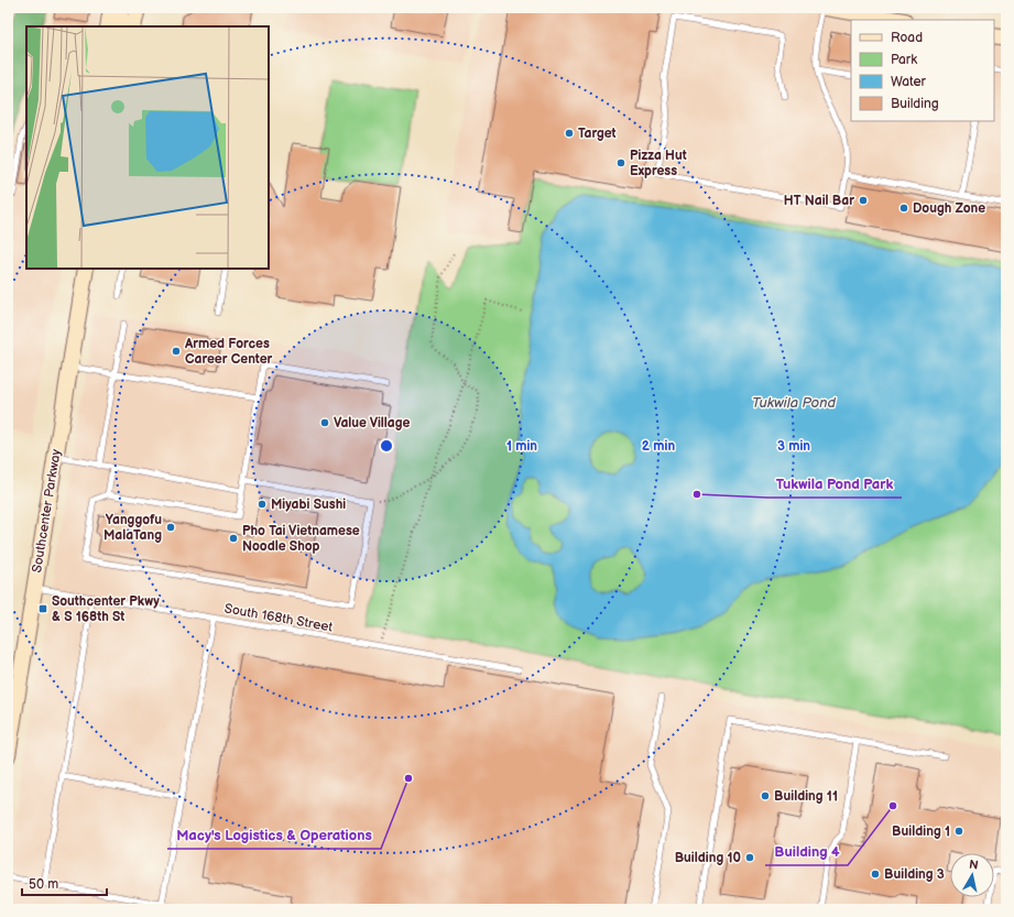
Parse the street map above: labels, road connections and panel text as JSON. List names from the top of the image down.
{
  "streets": {
    "main road": ["Southcenter Parkway"],
    "lane": ["South 168th Street"]
  },
  "crossings": [
    ["Southcenter Parkway", "South 168th Street"]
  ],
  "water": ["Tukwila Pond"],
  "places": {
    "other": [
      "Target",
      "Pizza Hut Express",
      "HT Nail Bar",
      "Dough Zone",
      "Armed Forces Career Center",
      "Value Village",
      "Tukwila Pond Park",
      "Miyabi Sushi",
      "Yanggofu MalaTang",
      "Pho Tai Vietnamese Noodle Shop",
      "Macy's Logistics & Operations",
      "Building 11",
      "Building 4",
      "Building 1",
      "Building 10",
      "Building 3"
    ],
    "transit": ["Southcenter Pkwy & S 168th St"]
  },
  "legend": [
    "Road",
    "Park",
    "Water",
    "Building"
  ],
  "scale_bar": "50 m",
  "north": "top",
  "rings": ["1 min", "2 min", "3 min"]
}
